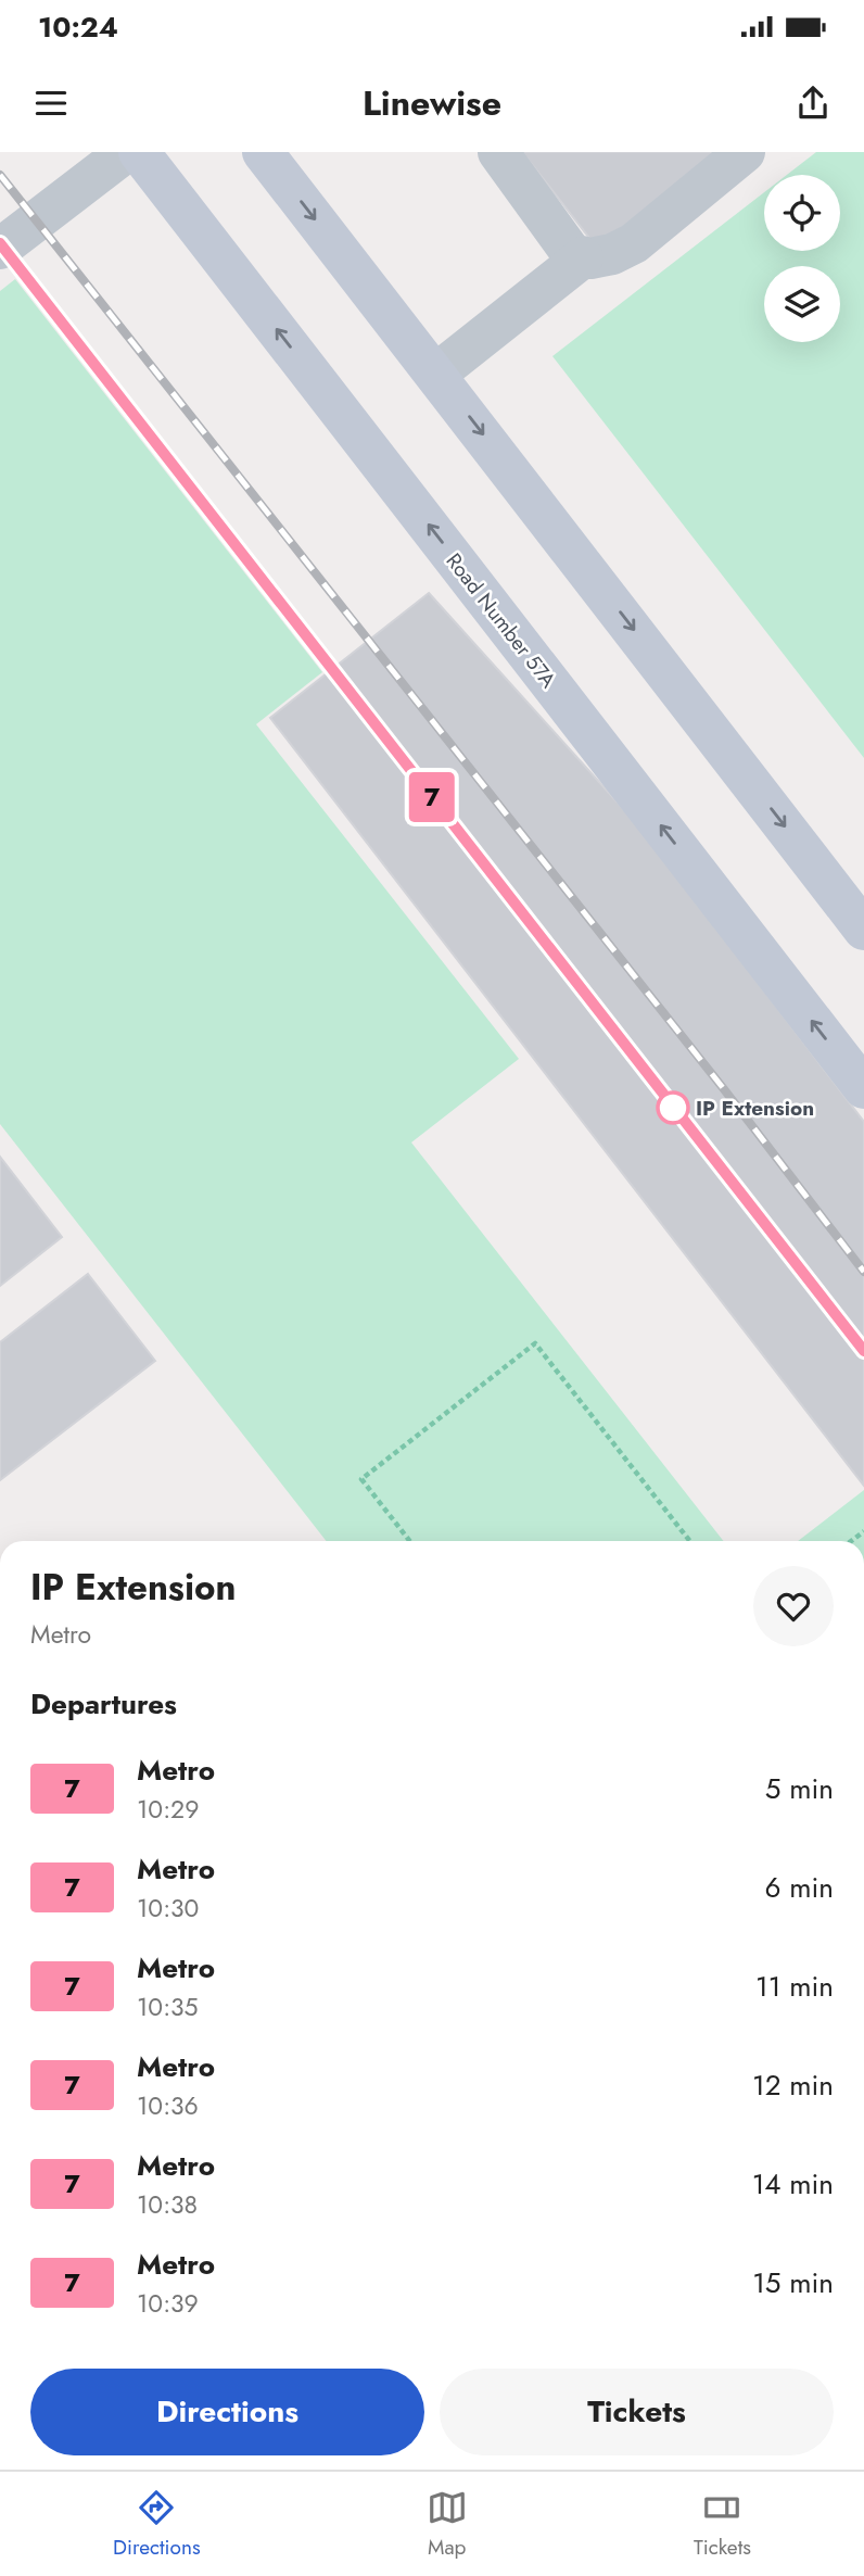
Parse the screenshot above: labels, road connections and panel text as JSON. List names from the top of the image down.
{
  "streets": {
    "street": ["Road Number 57A"]
  },
  "places": ["IP Extension"],
  "lines": ["metro line 7"],
  "page": {
    "status": "10:24",
    "header": "Linewise",
    "on_map": "7",
    "heading": [
      ["IP Extension", "Metro"],
      "Departures"
    ],
    "list": [
      {
        "mark": "7",
        "name": "Metro",
        "note": "10:29",
        "value": "5 min"
      },
      {
        "mark": "7",
        "name": "Metro",
        "note": "10:30",
        "value": "6 min"
      },
      {
        "mark": "7",
        "name": "Metro",
        "note": "10:35",
        "value": "11 min"
      },
      {
        "mark": "7",
        "name": "Metro",
        "note": "10:36",
        "value": "12 min"
      },
      {
        "mark": "7",
        "name": "Metro",
        "note": "10:38",
        "value": "14 min"
      },
      {
        "mark": "7",
        "name": "Metro",
        "note": "10:39",
        "value": "15 min"
      }
    ],
    "buttons": ["Directions", "Tickets"],
    "tabs": ["Directions", "Map", "Tickets"]
  }
}
